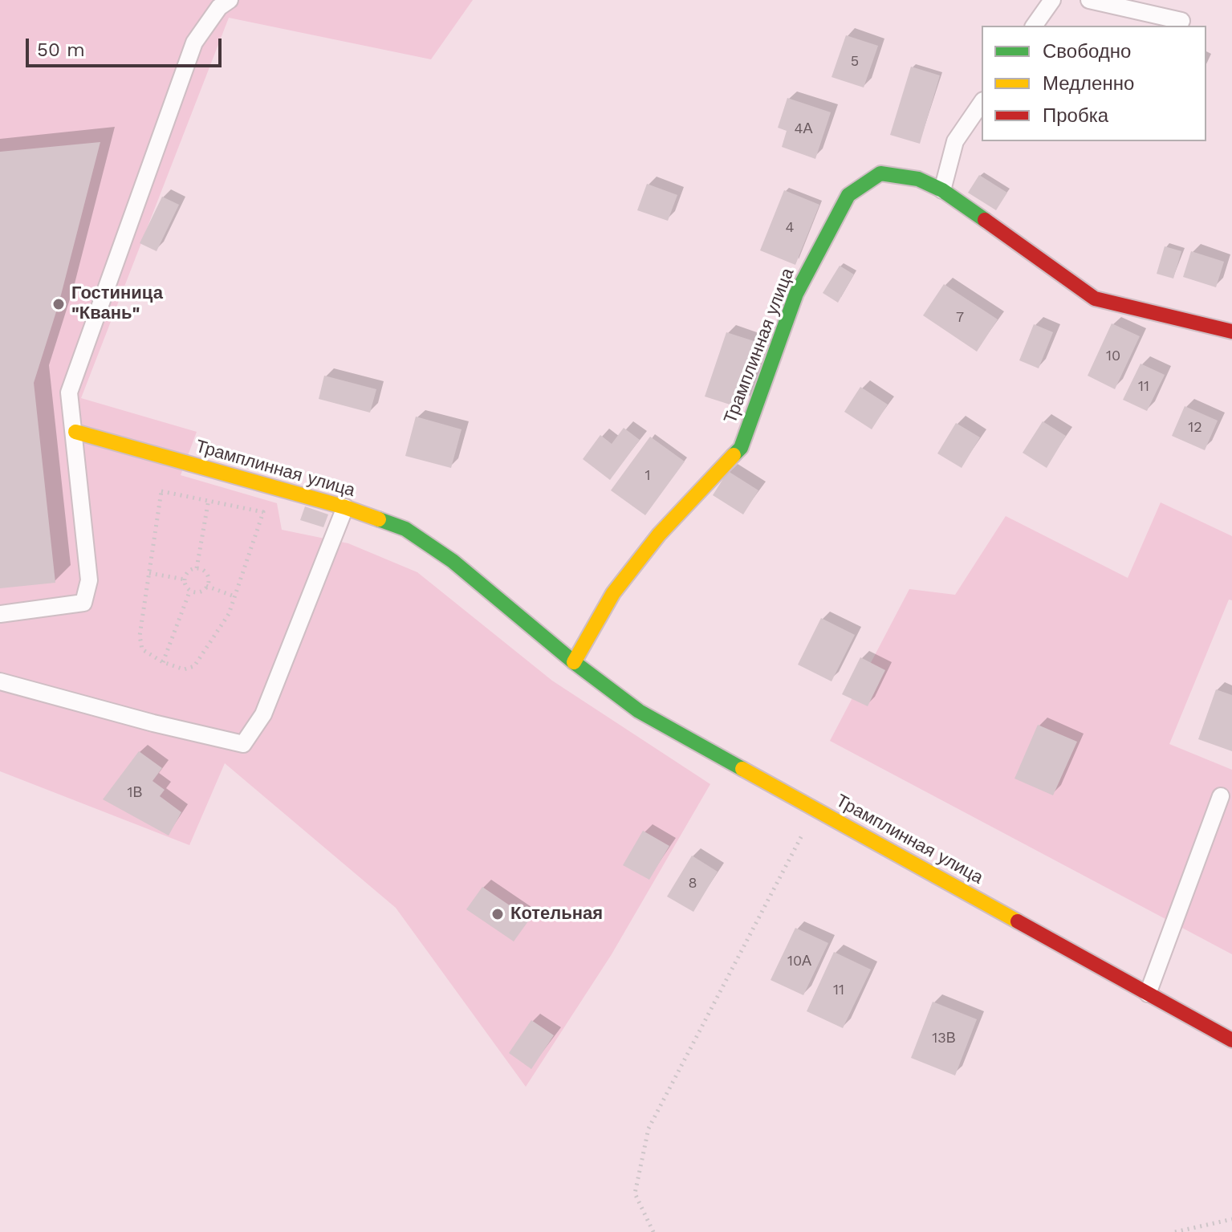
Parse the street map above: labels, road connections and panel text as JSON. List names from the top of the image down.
{
  "streets": {
    "street": ["Трамплинная улица"]
  },
  "places": ["Гостиница \"Квань\"", "Котельная"],
  "house_numbers": [
    "5",
    "4А",
    "4",
    "7",
    "10",
    "11",
    "12",
    "1",
    "1В",
    "8",
    "10А",
    "11",
    "13В"
  ],
  "legend": ["Свободно", "Медленно", "Пробка"],
  "scale_bar": "50 m"
}
